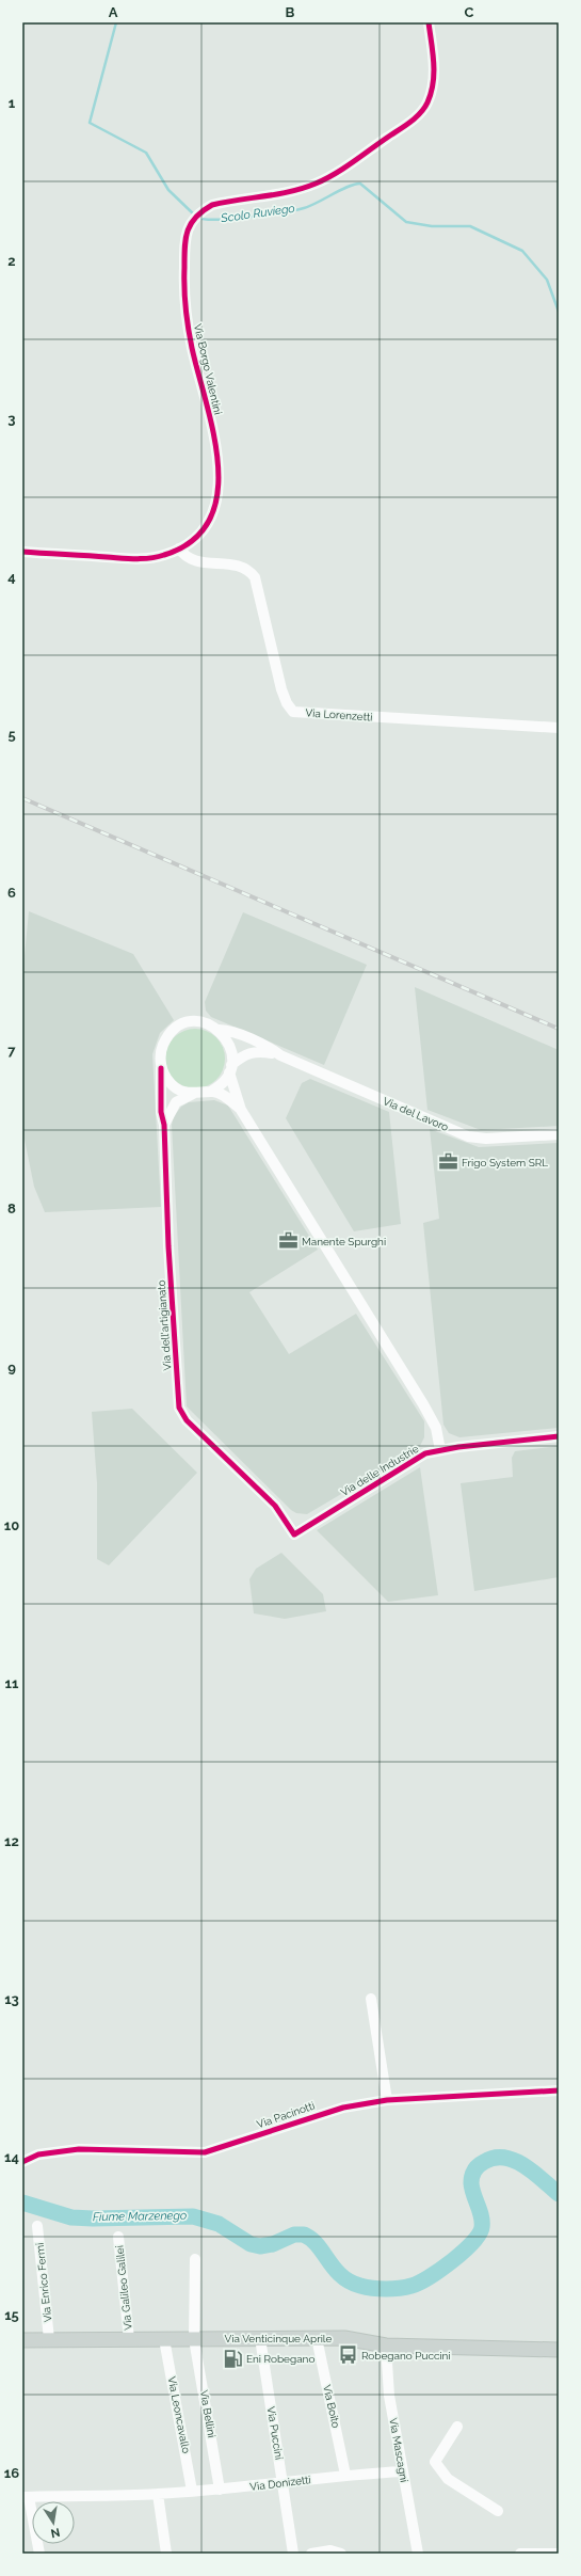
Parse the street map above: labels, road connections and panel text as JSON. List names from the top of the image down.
{
  "streets": {
    "main road": ["Via Venticinque Aprile"],
    "street": [
      "Via Borgo Valentini",
      "Via Lorenzetti",
      "Via del Lavoro",
      "Via dell'artigianato",
      "Via delle Industrie",
      "Via Pacinotti",
      "Via Enrico Fermi",
      "Via Galileo Galilei",
      "Via Boito",
      "Via Bellini",
      "Via Leoncavallo",
      "Via Puccini",
      "Via Mascagni",
      "Via Donizetti"
    ]
  },
  "crossings": [
    ["Via Borgo Valentini", "Via Lorenzetti"],
    ["Via del Lavoro", "Via dell'artigianato"],
    ["Via dell'artigianato", "Via delle Industrie"],
    ["Via Enrico Fermi", "Via Venticinque Aprile"],
    ["Via Galileo Galilei", "Via Venticinque Aprile"],
    ["Via Venticinque Aprile", "Via Boito"],
    ["Via Venticinque Aprile", "Via Bellini"],
    ["Via Venticinque Aprile", "Via Leoncavallo"],
    ["Via Venticinque Aprile", "Via Puccini"],
    ["Via Venticinque Aprile", "Via Mascagni"],
    ["Via Boito", "Via Donizetti"],
    ["Via Bellini", "Via Donizetti"],
    ["Via Leoncavallo", "Via Donizetti"],
    ["Via Puccini", "Via Donizetti"],
    ["Via Mascagni", "Via Donizetti"]
  ],
  "water": ["Scolo Ruviego", "Fiume Marzenego"],
  "places": {
    "office": ["Frigo System SRL", "Manente Spurghi"],
    "bus stop": ["Robegano Puccini"],
    "fuel station": ["Eni Robegano"]
  },
  "north": "bottom",
  "grid": {
    "columns": ["A", "B", "C"],
    "rows": [
      "1",
      "2",
      "3",
      "4",
      "5",
      "6",
      "7",
      "8",
      "9",
      "10",
      "11",
      "12",
      "13",
      "14",
      "15",
      "16"
    ]
  }
}
